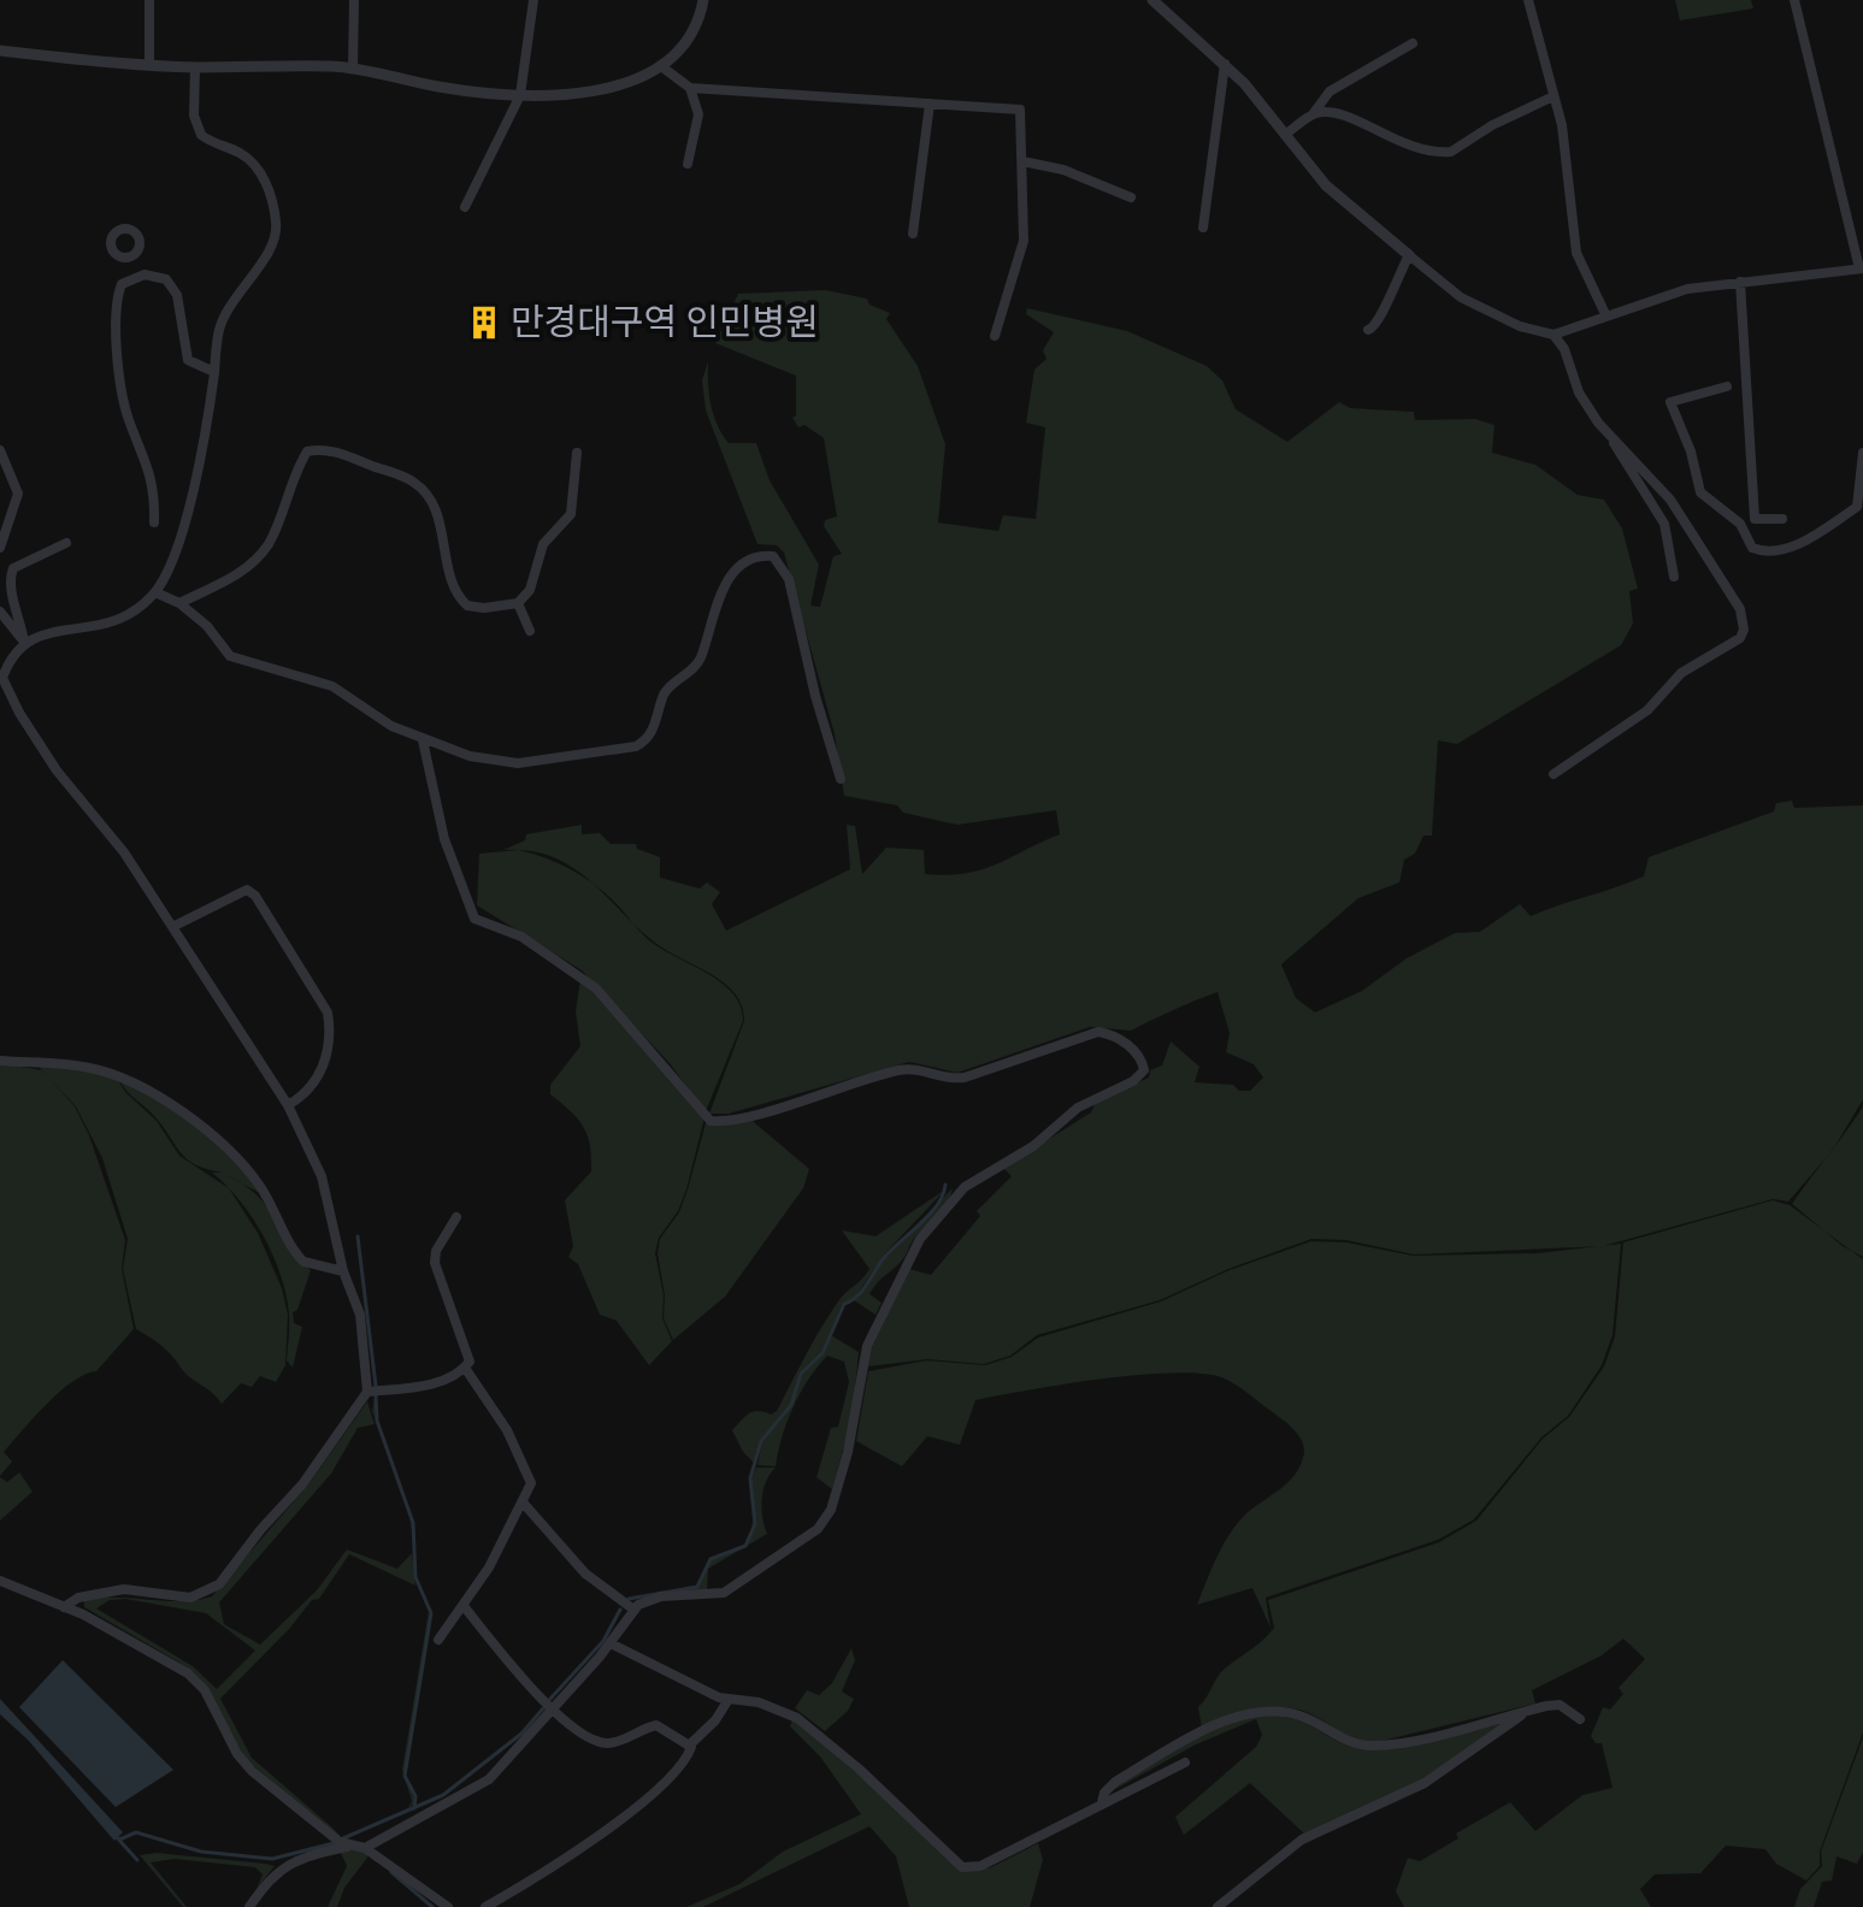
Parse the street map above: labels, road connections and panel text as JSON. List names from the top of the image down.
{
  "places": {
    "building": ["만경대구역 인민병원"]
  }
}
